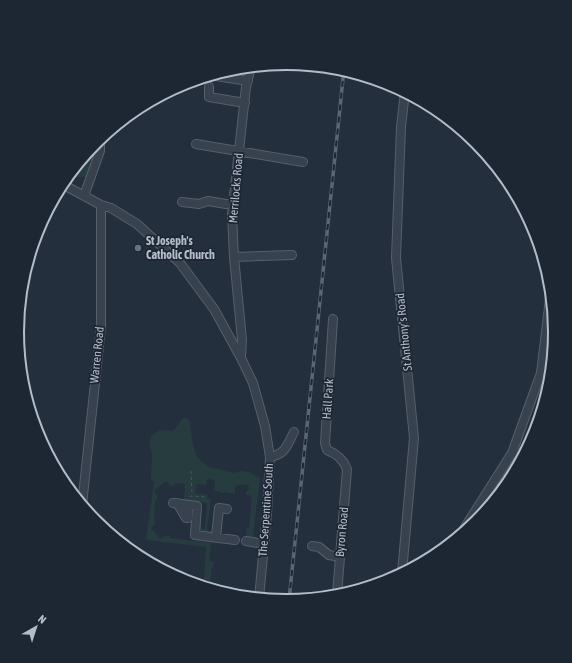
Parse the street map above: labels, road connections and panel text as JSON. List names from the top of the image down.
{
  "streets": {
    "street": [
      "Merrilocks Road",
      "St Anthony's Road",
      "Warren Road",
      "Hall Park",
      "The Serpentine South",
      "Byron Road"
    ]
  },
  "crossings": [
    ["Merrilocks Road", "The Serpentine South"],
    ["Warren Road", "The Serpentine South"],
    ["Hall Park", "Byron Road"]
  ],
  "places": ["St Joseph's Catholic Church"],
  "north": "top right"
}
